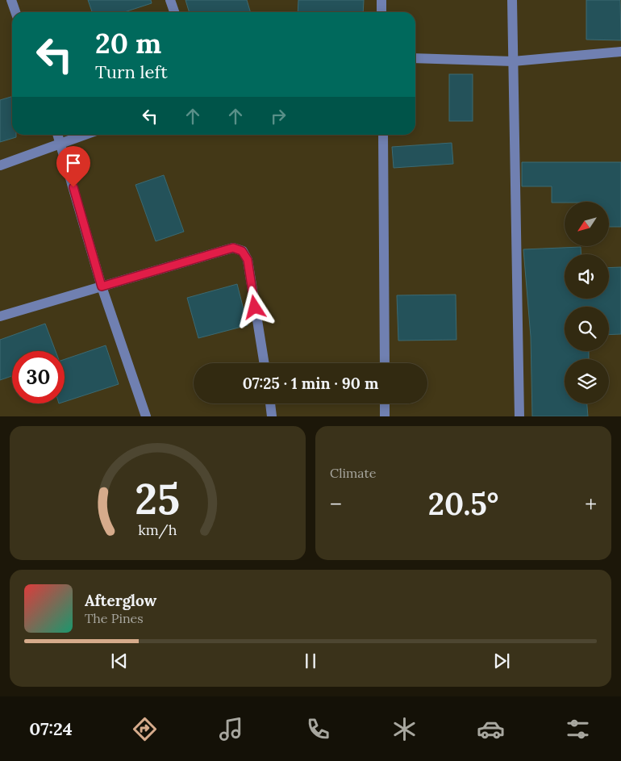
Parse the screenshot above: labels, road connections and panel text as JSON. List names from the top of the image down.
{
  "north": "bottom left",
  "page": {
    "turn": ["20 m", "Turn left"],
    "limit": "30",
    "trip": "07:25 · 1 min · 90 m",
    "tile": "Climate",
    "heat": ["−", "20.5°", "+"],
    "song": ["Afterglow", "The Pines"],
    "tabs": "07:24",
    "gauge": ["25", "km/h"]
  }
}
